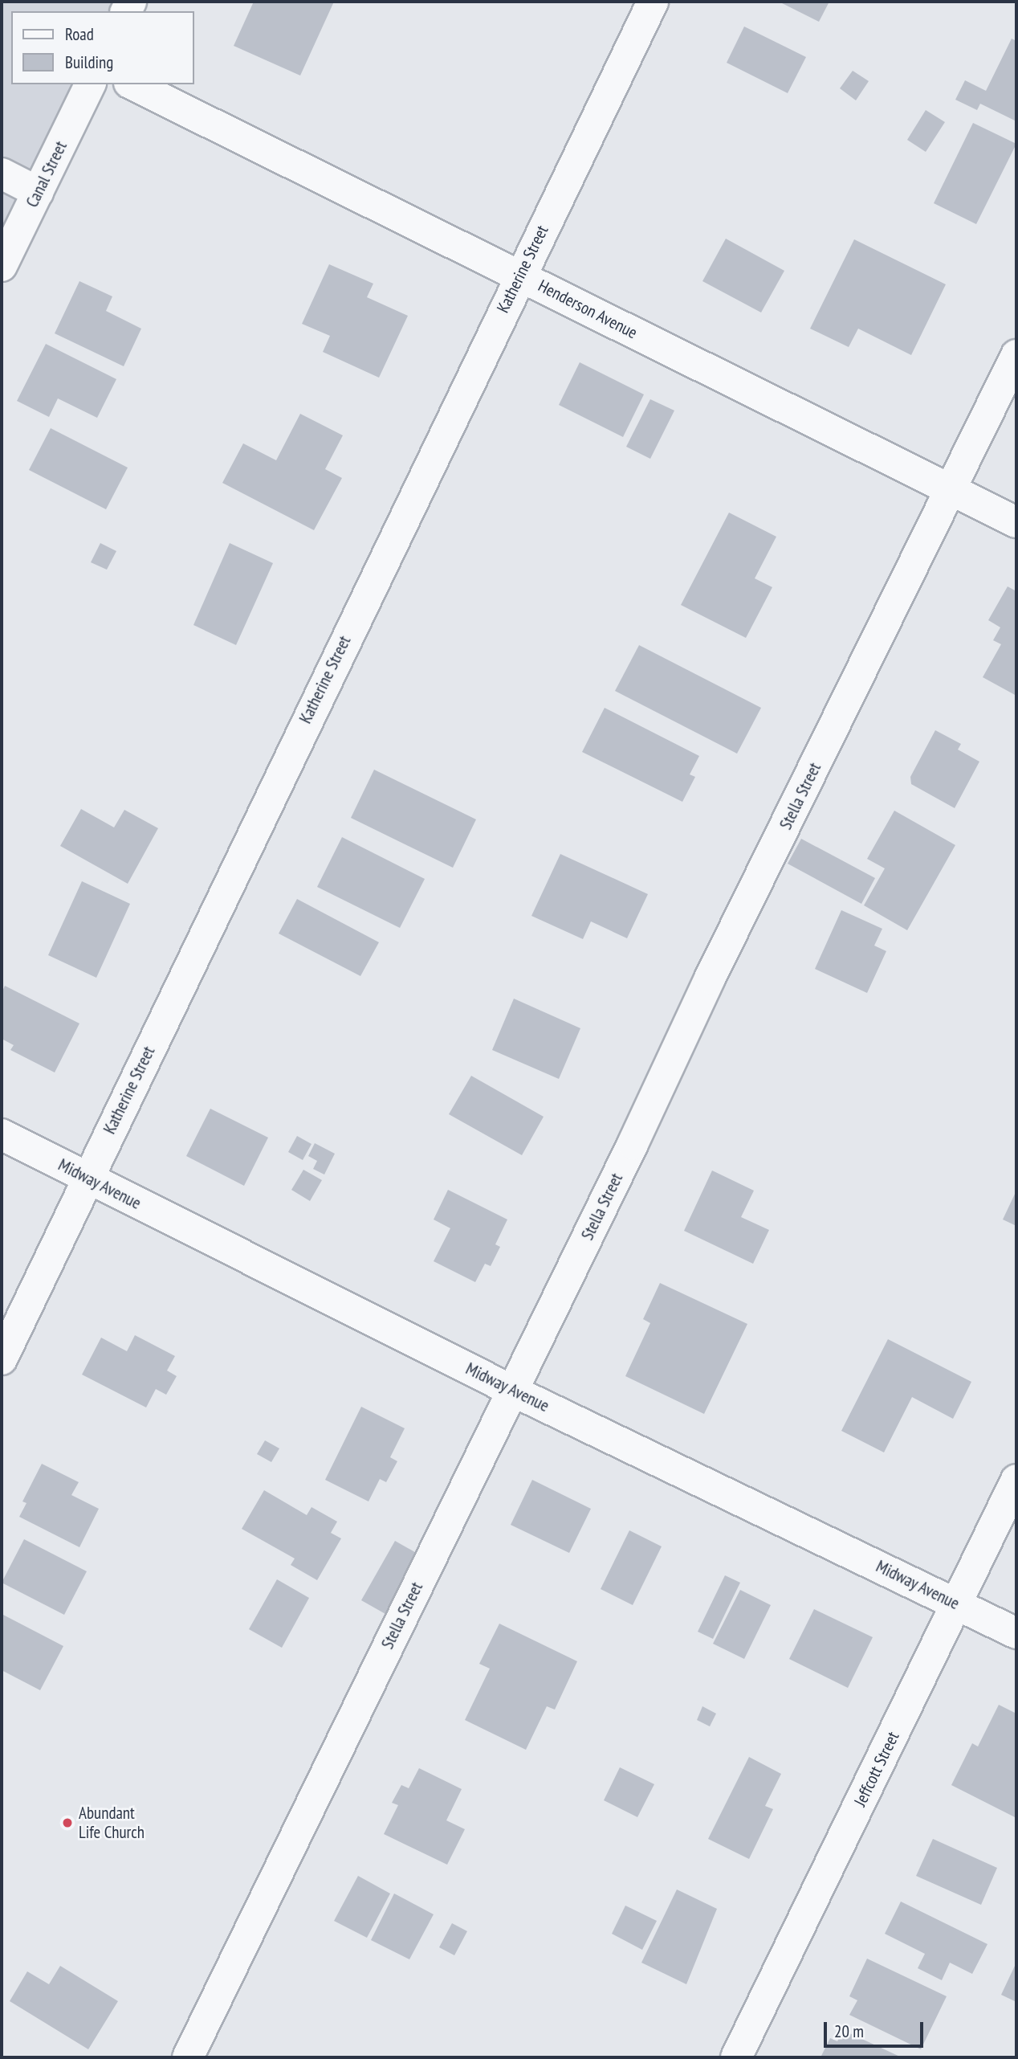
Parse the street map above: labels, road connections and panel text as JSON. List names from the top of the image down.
{
  "streets": {
    "street": [
      "Canal Street",
      "Katherine Street",
      "Henderson Avenue",
      "Stella Street",
      "Midway Avenue",
      "Jeffcott Street"
    ]
  },
  "crossings": [
    ["Katherine Street", "Henderson Avenue"],
    ["Katherine Street", "Midway Avenue"],
    ["Henderson Avenue", "Stella Street"],
    ["Stella Street", "Midway Avenue"],
    ["Midway Avenue", "Jeffcott Street"]
  ],
  "places": ["Abundant Life Church"],
  "legend": ["Road", "Building"],
  "scale_bar": "20 m"
}
